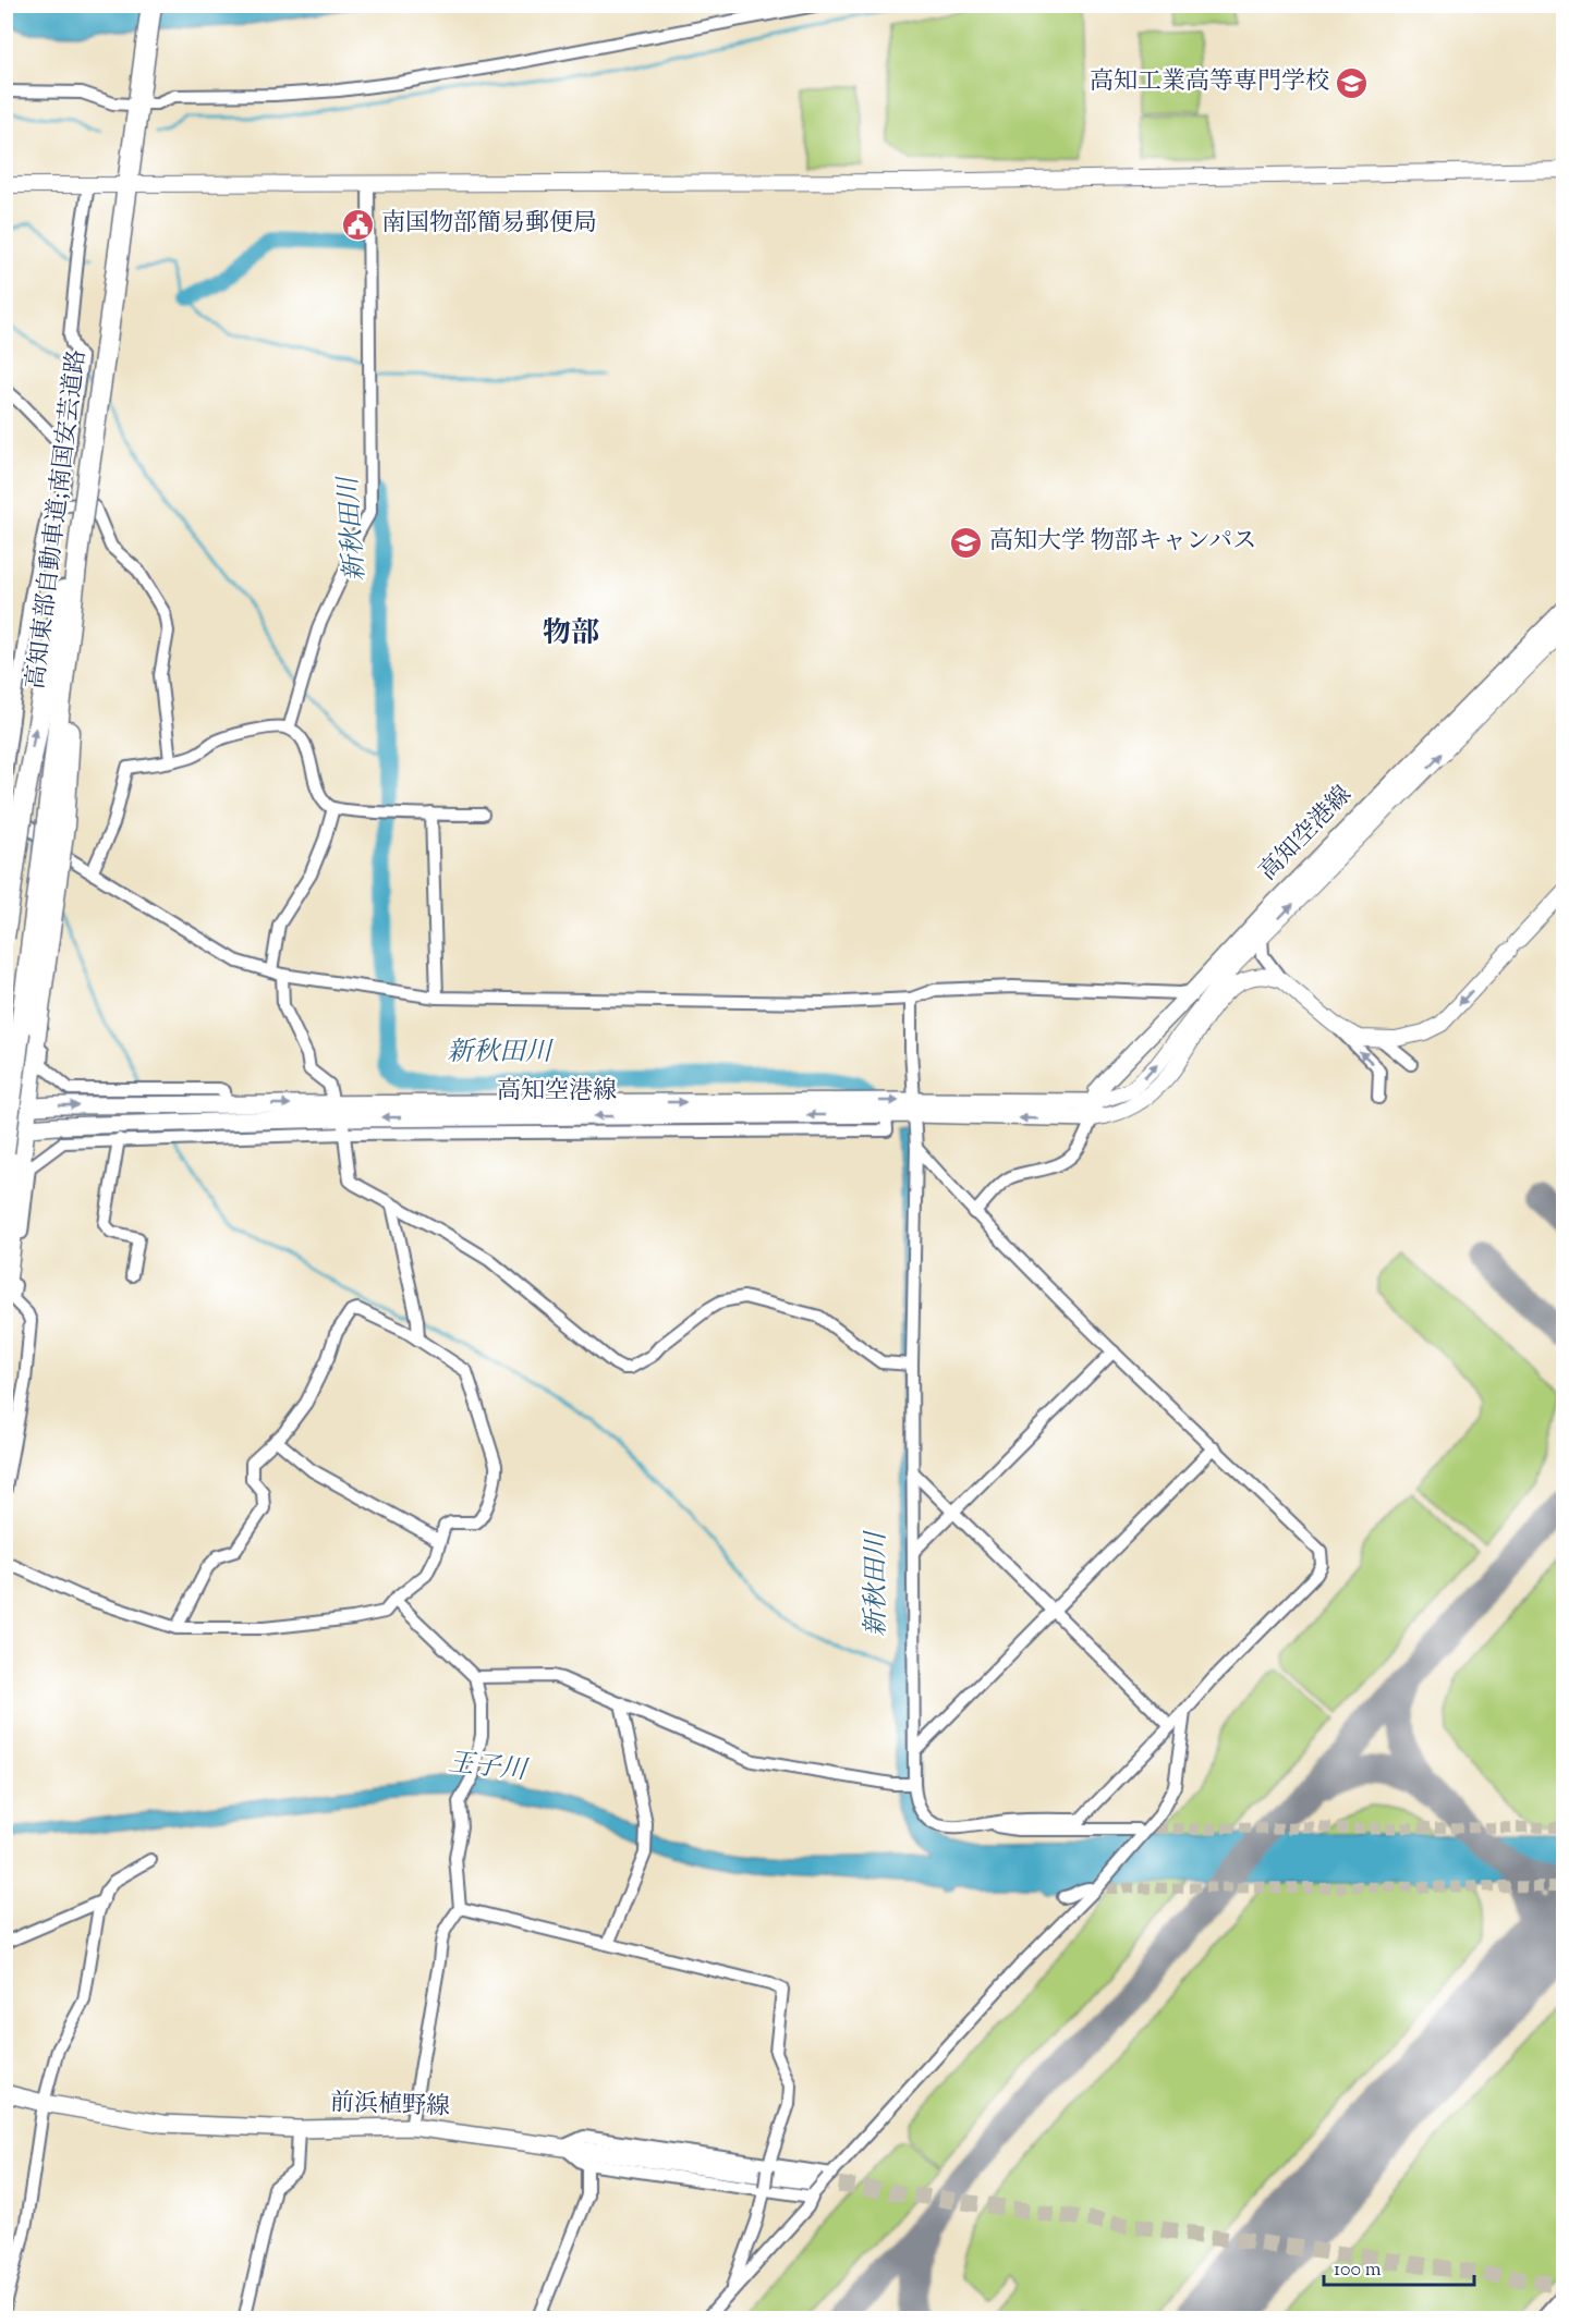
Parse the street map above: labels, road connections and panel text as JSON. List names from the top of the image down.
{
  "streets": {
    "highway": ["高知東部自動車道;南国安芸道路"],
    "main road": ["高知空港線", "前浜植野線"]
  },
  "districts": ["物部"],
  "water": ["新秋田川", "王子川"],
  "places": {
    "school or university": ["高知工業高等専門学校", "高知大学 物部キャンパス"],
    "public building": ["南国物部簡易郵便局"]
  },
  "scale_bar": "100 m"
}
